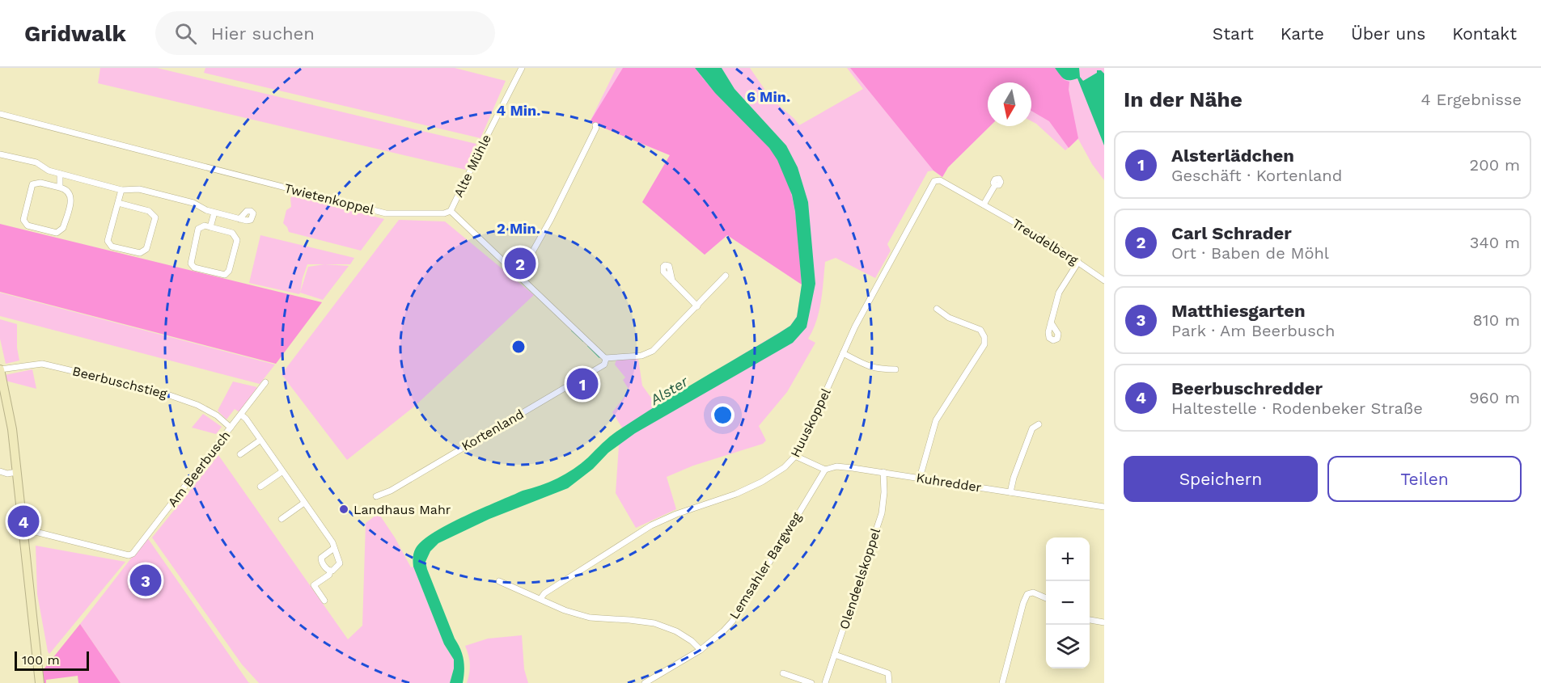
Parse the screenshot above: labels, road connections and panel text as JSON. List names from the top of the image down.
{
  "streets": {
    "street": [
      "Alte Mühle",
      "Twietenkoppel",
      "Treudelberg",
      "Beerbuschstieg",
      "Huuskoppel",
      "Kortenland",
      "Am Beerbusch",
      "Kuhredder",
      "Lemsahler Bargweg",
      "Olendeelskoppel"
    ]
  },
  "crossings": [
    ["Alte Mühle", "Twietenkoppel"],
    ["Treudelberg", "Huuskoppel"],
    ["Beerbuschstieg", "Am Beerbusch"],
    ["Huuskoppel", "Kuhredder"],
    ["Kuhredder", "Lemsahler Bargweg"],
    ["Kuhredder", "Olendeelskoppel"]
  ],
  "water": ["Alster"],
  "places": ["Landhaus Mahr"],
  "scale_bar": "100 m",
  "north": "bottom",
  "page": {
    "header": "Gridwalk",
    "search": "Hier suchen",
    "nav": [
      "Start",
      "Karte",
      "Über uns",
      "Kontakt"
    ],
    "heading": ["In der Nähe", "4 Ergebnisse"],
    "list": [
      {
        "mark": "1",
        "name": "Alsterlädchen",
        "note": "Geschäft · Kortenland",
        "value": "200 m"
      },
      {
        "mark": "2",
        "name": "Carl Schrader",
        "note": "Ort · Baben de Möhl",
        "value": "340 m"
      },
      {
        "mark": "3",
        "name": "Matthiesgarten",
        "note": "Park · Am Beerbusch",
        "value": "810 m"
      },
      {
        "mark": "4",
        "name": "Beerbuschredder",
        "note": "Haltestelle · Rodenbeker Straße",
        "value": "960 m"
      }
    ],
    "pins": [
      "2",
      "1",
      "4",
      "3"
    ],
    "buttons": ["Speichern", "Teilen"],
    "map_buttons": ["+", "−"],
    "scale": "100 m"
  },
  "rings": ["6 Min.", "4 Min.", "2 Min."]
}
